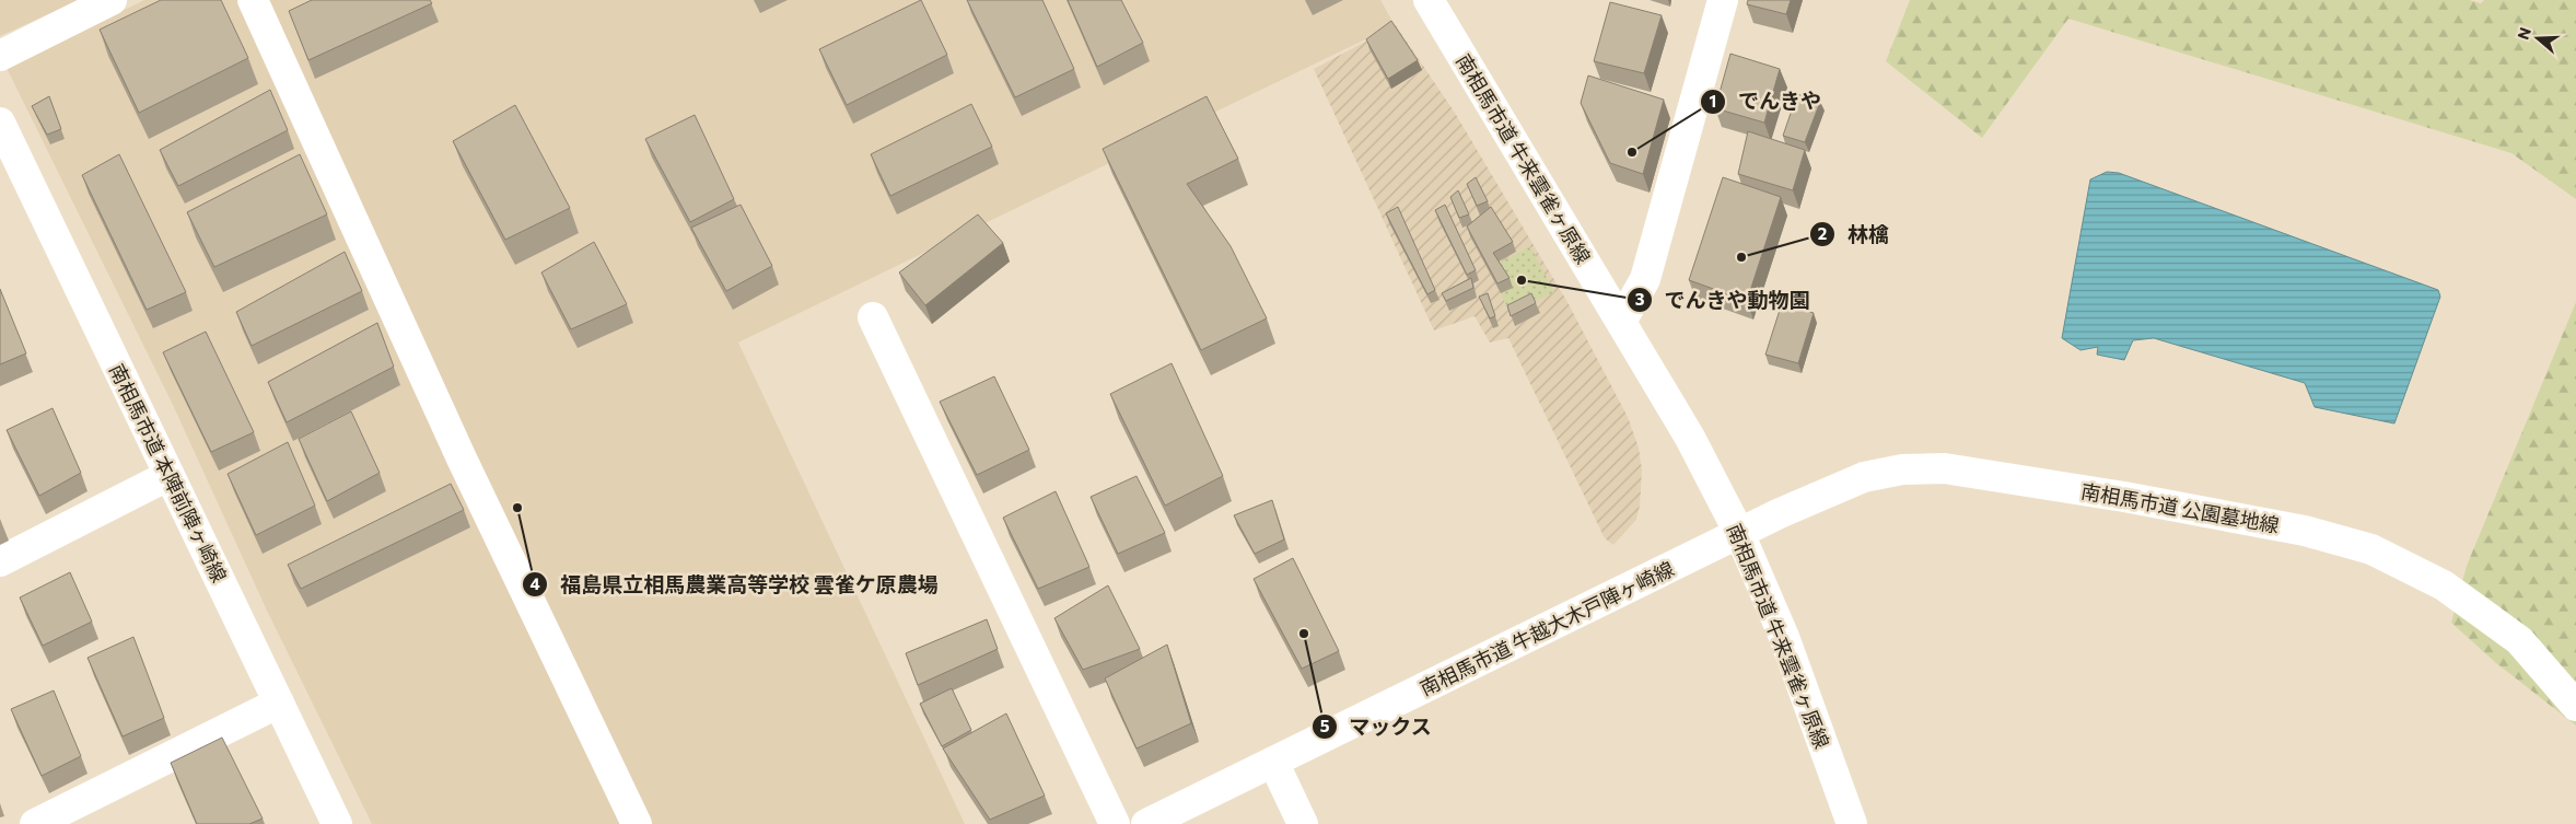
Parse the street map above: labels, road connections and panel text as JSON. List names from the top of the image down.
{
  "streets": {
    "street": [
      "南相馬市道 牛来雲雀ヶ原線",
      "南相馬市道 本陣前陣ヶ崎線",
      "南相馬市道 公園墓地線",
      "南相馬市道 牛越大木戸陣ヶ崎線"
    ]
  },
  "crossings": [
    ["南相馬市道 牛来雲雀ヶ原線", "南相馬市道 公園墓地線"],
    ["南相馬市道 牛来雲雀ヶ原線", "南相馬市道 牛越大木戸陣ヶ崎線"],
    ["南相馬市道 公園墓地線", "南相馬市道 牛越大木戸陣ヶ崎線"]
  ],
  "places": [
    "でんきや",
    "林檎",
    "でんきや動物園",
    "福島県立相馬農業高等学校 雲雀ケ原農場",
    "マックス"
  ],
  "north": "left"
}
